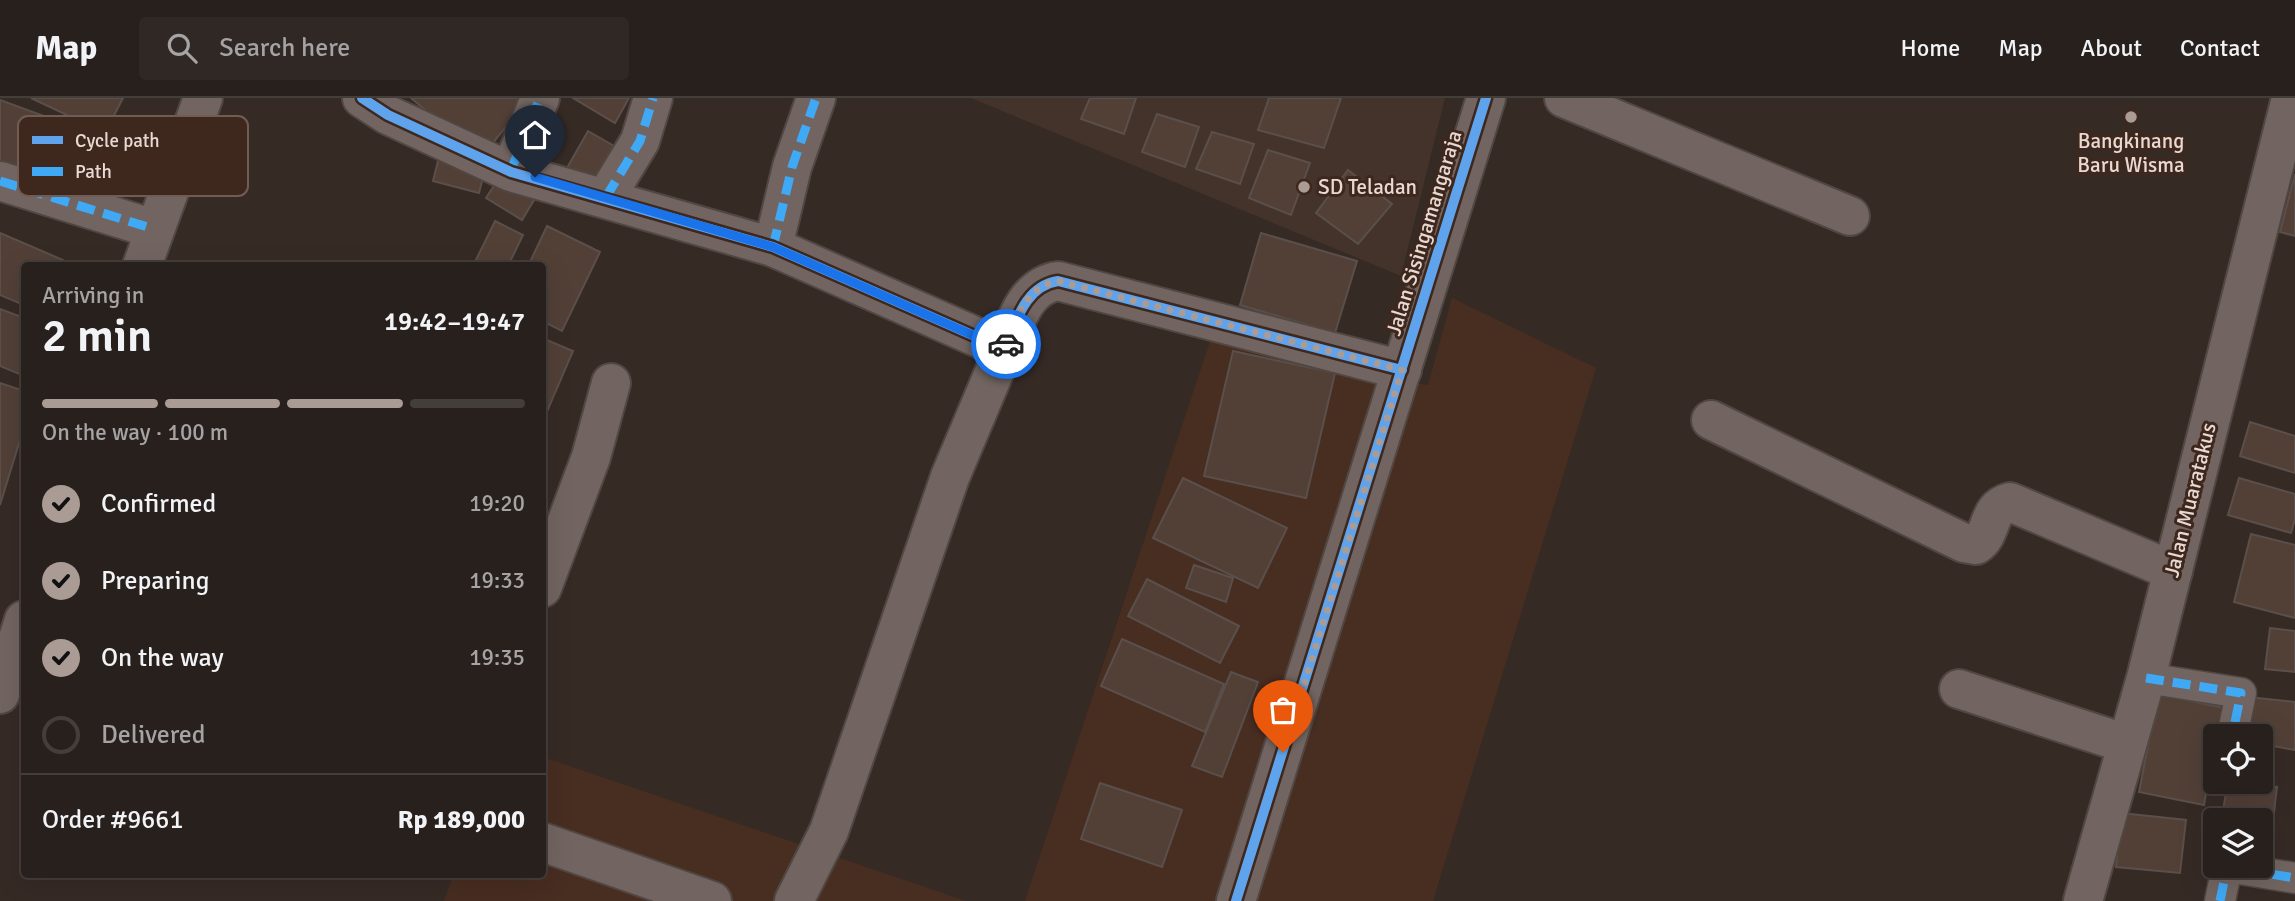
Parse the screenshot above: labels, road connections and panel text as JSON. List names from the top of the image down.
{
  "streets": {
    "street": ["Jalan Sisingamangaraja", "Jalan Muaratakus"]
  },
  "places": ["Bangkinang Baru Wisma", "SD Teladan"],
  "legend": ["Cycle path", "Path"],
  "page": {
    "header": "Map",
    "search": "Search here",
    "nav": [
      "Home",
      "Map",
      "About",
      "Contact"
    ],
    "heading": ["2 min", "Arriving in", "19:42–19:47"],
    "panel": ["Order #9661", "Rp 189,000"],
    "bar": "On the way · 100 m",
    "list": [
      ["Confirmed", "19:20"],
      ["Preparing", "19:33"],
      ["On the way", "19:35"],
      "Delivered"
    ]
  }
}
